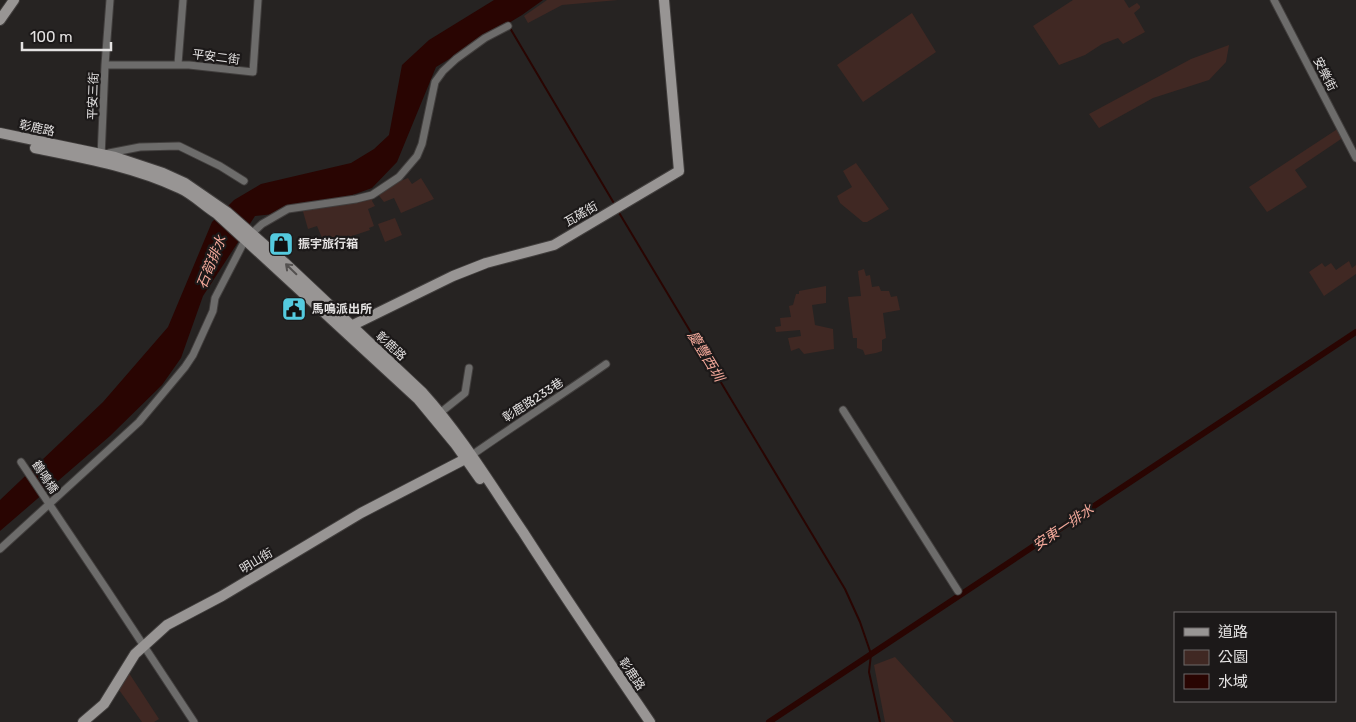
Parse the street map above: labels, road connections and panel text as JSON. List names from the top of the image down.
{
  "streets": {
    "main road": ["彰鹿路", "瓦磘街", "明山街"],
    "street": [
      "平安二街",
      "安樂街",
      "平安三街",
      "彰鹿路233巷",
      "鶴鳴橋"
    ]
  },
  "crossings": [
    ["平安二街", "平安三街"],
    ["平安三街", "彰鹿路"],
    ["彰鹿路", "瓦磘街"],
    ["彰鹿路", "彰鹿路233巷"],
    ["彰鹿路", "明山街"],
    ["彰鹿路233巷", "明山街"],
    ["鶴鳴橋", "明山街"]
  ],
  "water": ["石筍排水", "慶豐西圳", "安東一排水"],
  "places": {
    "shop": ["振宇旅行箱"],
    "public building": ["馬鳴派出所"]
  },
  "legend": ["道路", "公園", "水域"],
  "scale_bar": "100 m"
}
